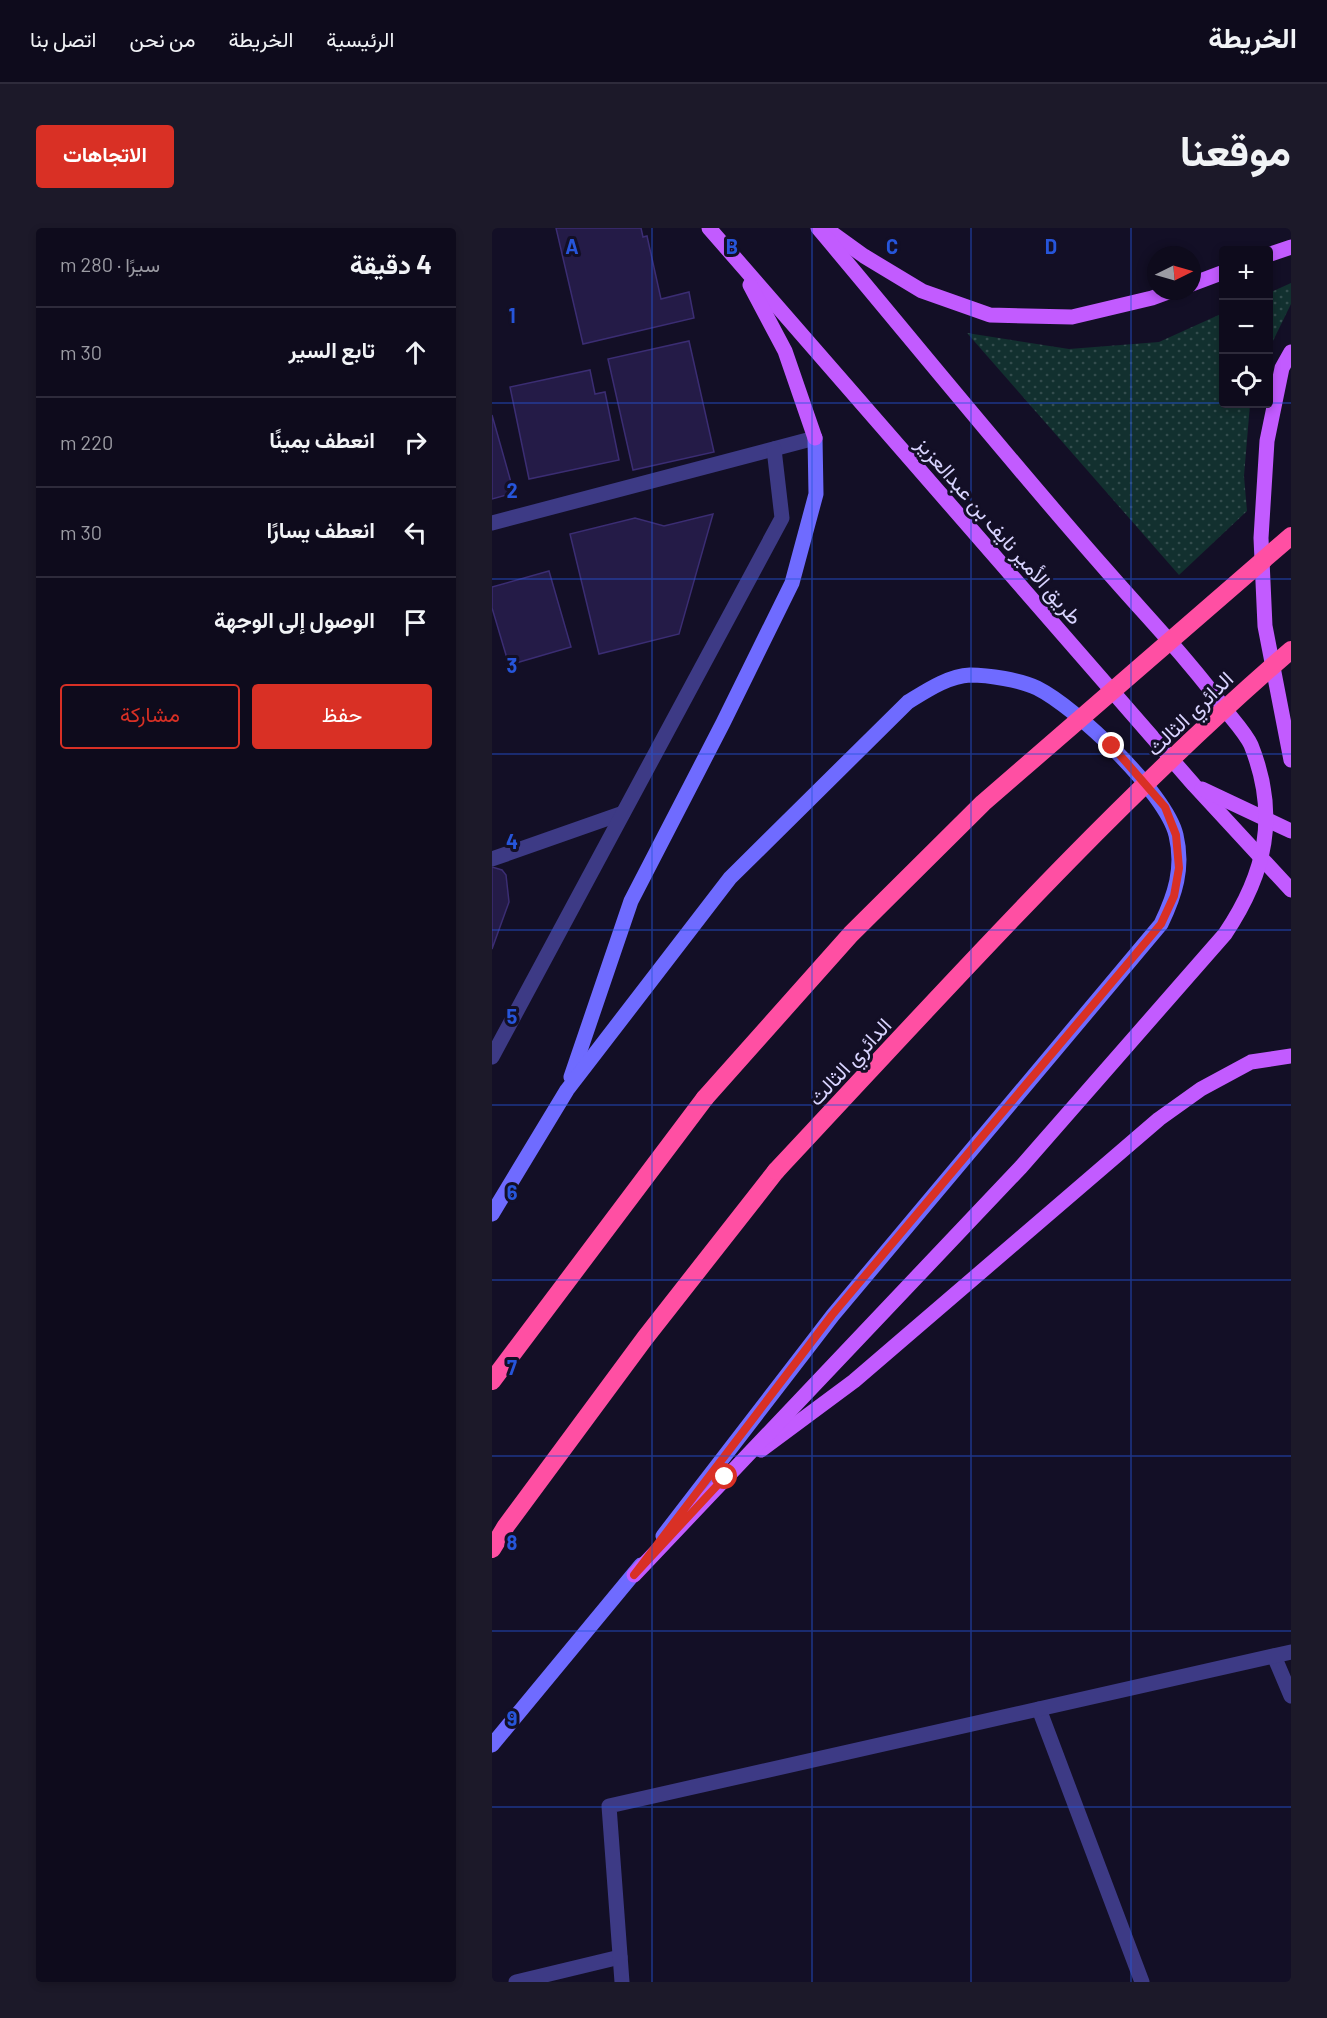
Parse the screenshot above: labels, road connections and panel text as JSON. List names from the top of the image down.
{
  "streets": {
    "highway": ["الدائري الثالث"],
    "main road": ["طريق الأمير نايف بن عبدالعزيز"]
  },
  "north": "right",
  "page": {
    "header": "الخريطة",
    "nav": [
      "الرئيسية",
      "الخريطة",
      "من نحن",
      "اتصل بنا"
    ],
    "title": "موقعنا",
    "buttons": [
      "الاتجاهات",
      ["حفظ", "مشاركة"]
    ],
    "heading": ["4 دقيقة", "سيرًا · 280 m"],
    "map_buttons": ["+", "−"],
    "list": [
      ["تابع السير", "30 m"],
      ["انعطف يمينًا", "220 m"],
      ["انعطف يسارًا", "30 m"],
      "الوصول إلى الوجهة"
    ]
  },
  "grid": {
    "columns": [
      "A",
      "B",
      "C",
      "D"
    ],
    "rows": [
      "1",
      "2",
      "3",
      "4",
      "5",
      "6",
      "7",
      "8",
      "9"
    ]
  }
}
